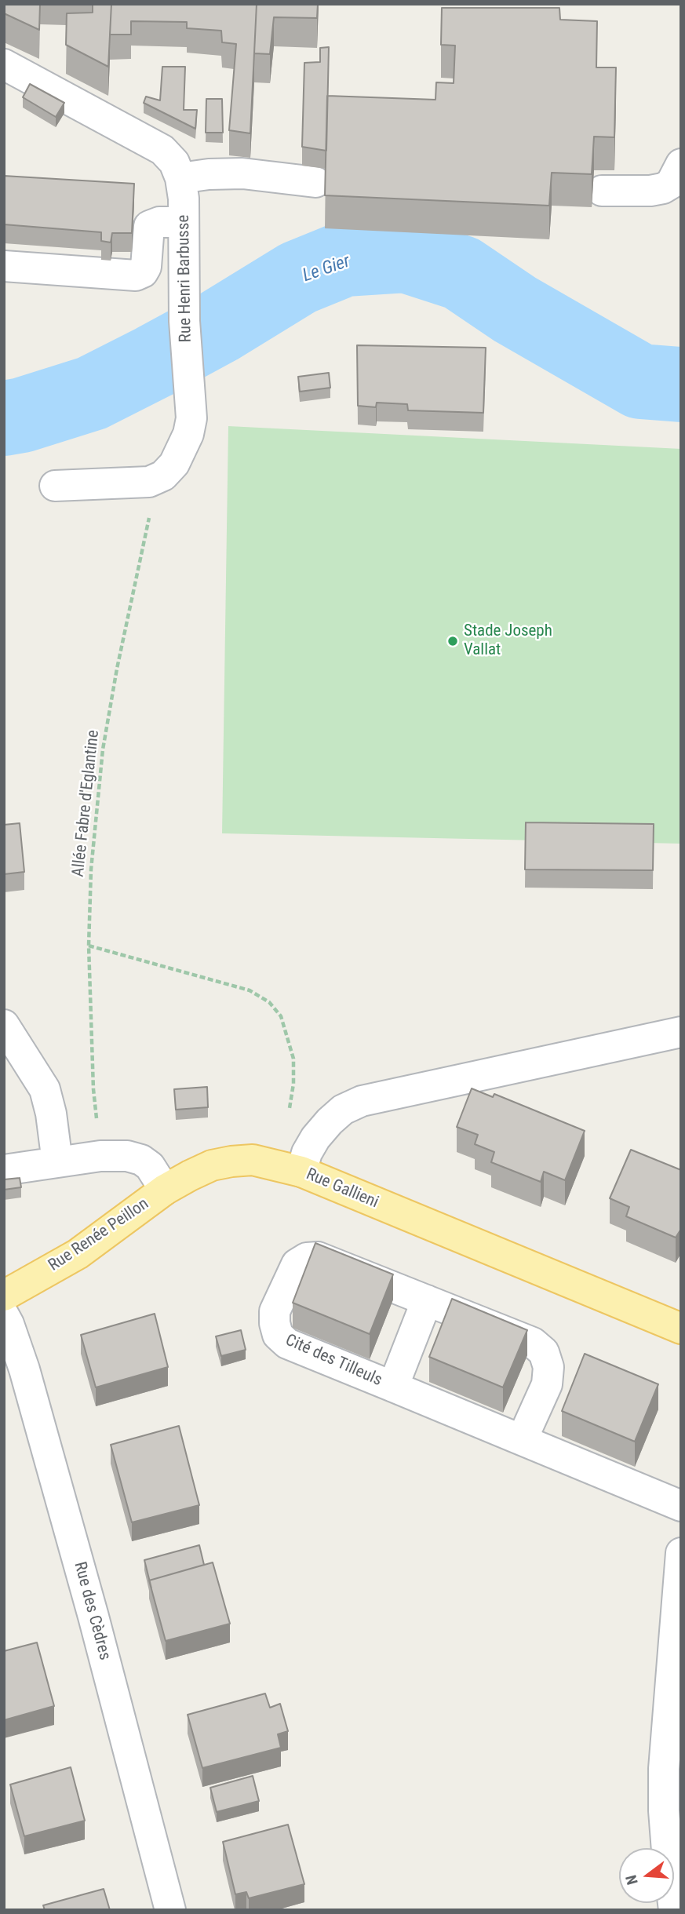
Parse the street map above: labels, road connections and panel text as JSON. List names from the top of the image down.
{
  "streets": {
    "main road": ["Rue Gallieni", "Rue Renée Peillon"],
    "street": ["Rue Henri Barbusse", "Cité des Tilleuls", "Rue des Cèdres"],
    "path": ["Allée Fabre d'Eglantine"]
  },
  "crossings": [
    ["Rue Henri Barbusse", "Allée Fabre d'Eglantine"],
    ["Rue Gallieni", "Rue Renée Peillon"]
  ],
  "water": ["Le Gier"],
  "places": ["Stade Joseph Vallat"],
  "north": "left"
}
